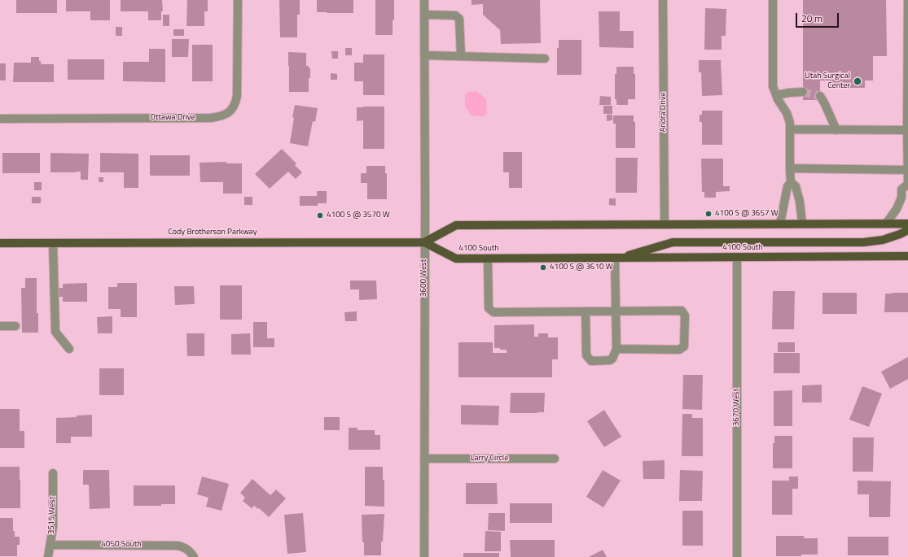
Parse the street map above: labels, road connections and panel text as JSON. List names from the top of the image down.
{
  "streets": {
    "main road": ["Cody Brotherson Parkway", "4100 South"],
    "street": [
      "Andra Drive",
      "Ottawa Drive",
      "3600 West",
      "3670 West",
      "Larry Circle",
      "3515 West",
      "4050 South"
    ]
  },
  "crossings": [
    ["Cody Brotherson Parkway", "4100 South"],
    ["Cody Brotherson Parkway", "3600 West"],
    ["4100 South", "3600 West"],
    ["4100 South", "3670 West"],
    ["3600 West", "Larry Circle"],
    ["3515 West", "4050 South"]
  ],
  "places": [
    "Utah Surgical Center",
    "4100 S @ 3657 W",
    "4100 S @ 3570 W",
    "4100 S @ 3610 W"
  ],
  "scale_bar": "20 m"
}
